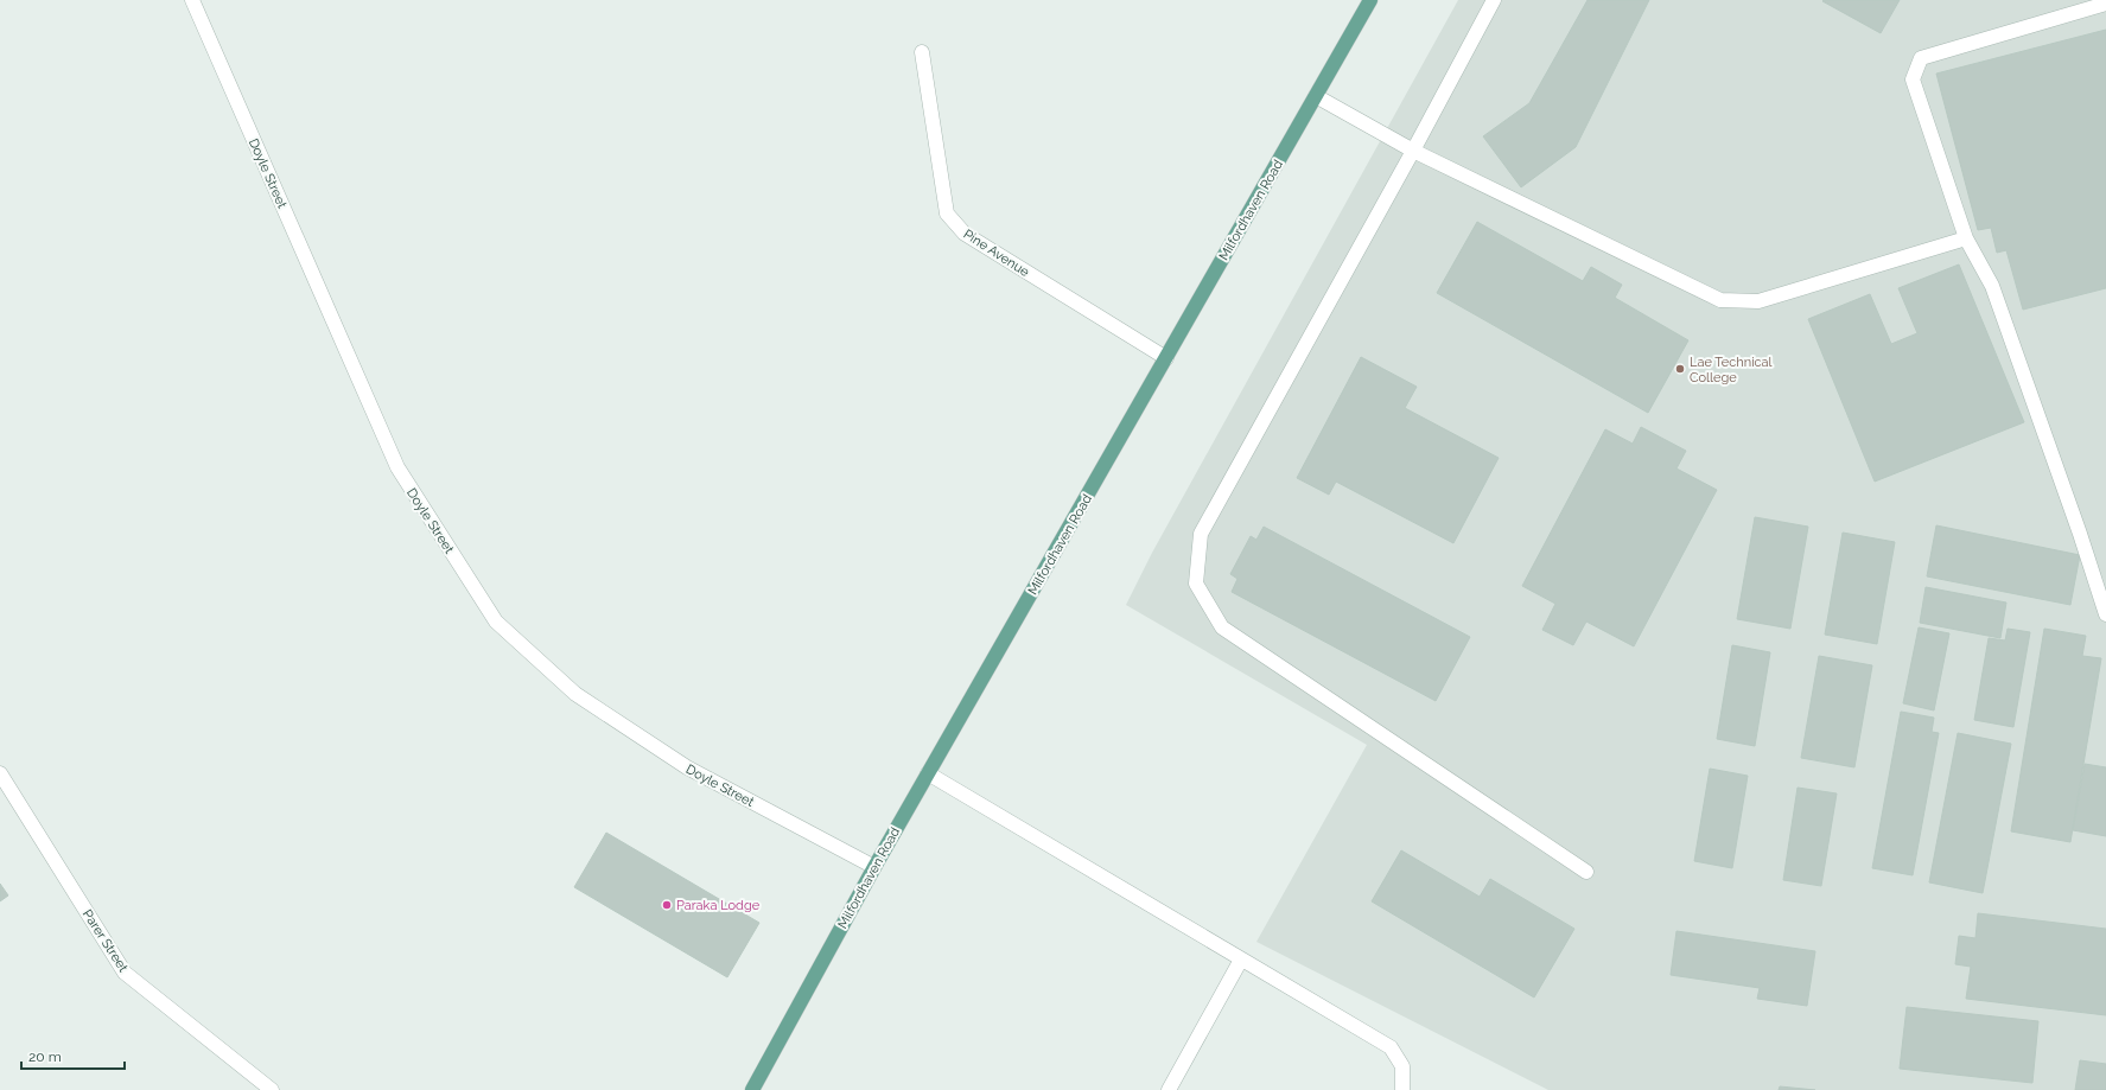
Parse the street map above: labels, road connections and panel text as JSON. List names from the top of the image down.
{
  "streets": {
    "main road": ["Milfordhaven Road"],
    "street": ["Doyle Street", "Pine Avenue", "Parer Street"]
  },
  "crossings": [
    ["Doyle Street", "Milfordhaven Road"],
    ["Milfordhaven Road", "Pine Avenue"]
  ],
  "places": ["Lae Technical College", "Paraka Lodge"],
  "scale_bar": "20 m"
}
